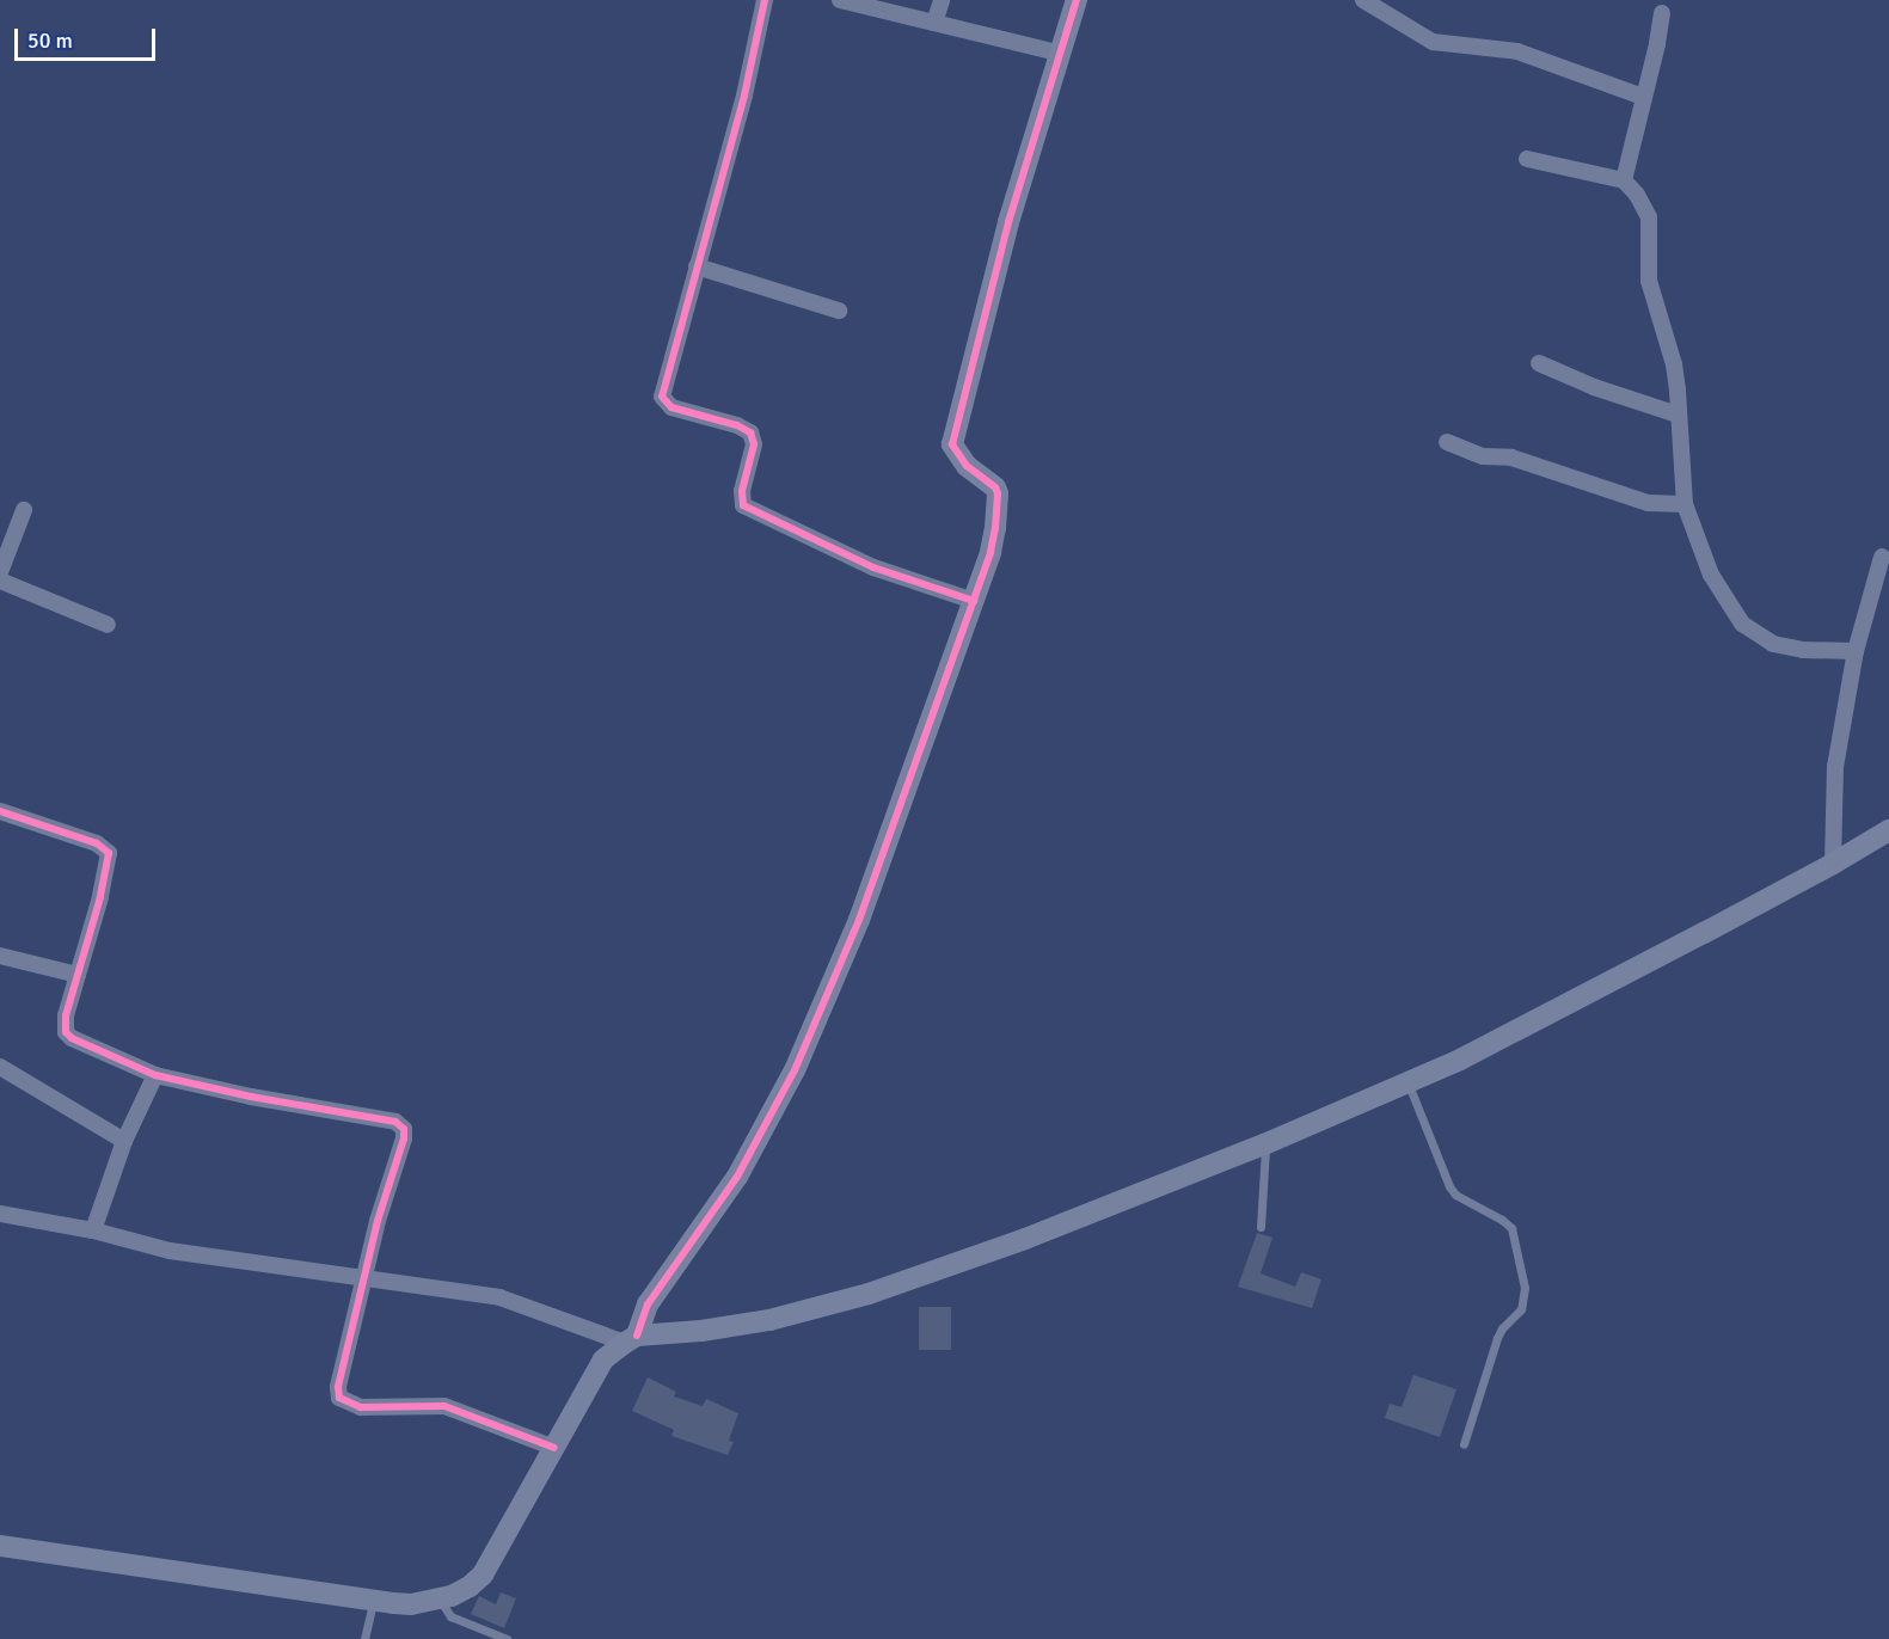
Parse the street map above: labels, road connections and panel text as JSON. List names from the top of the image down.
{
  "scale_bar": "50 m"
}
